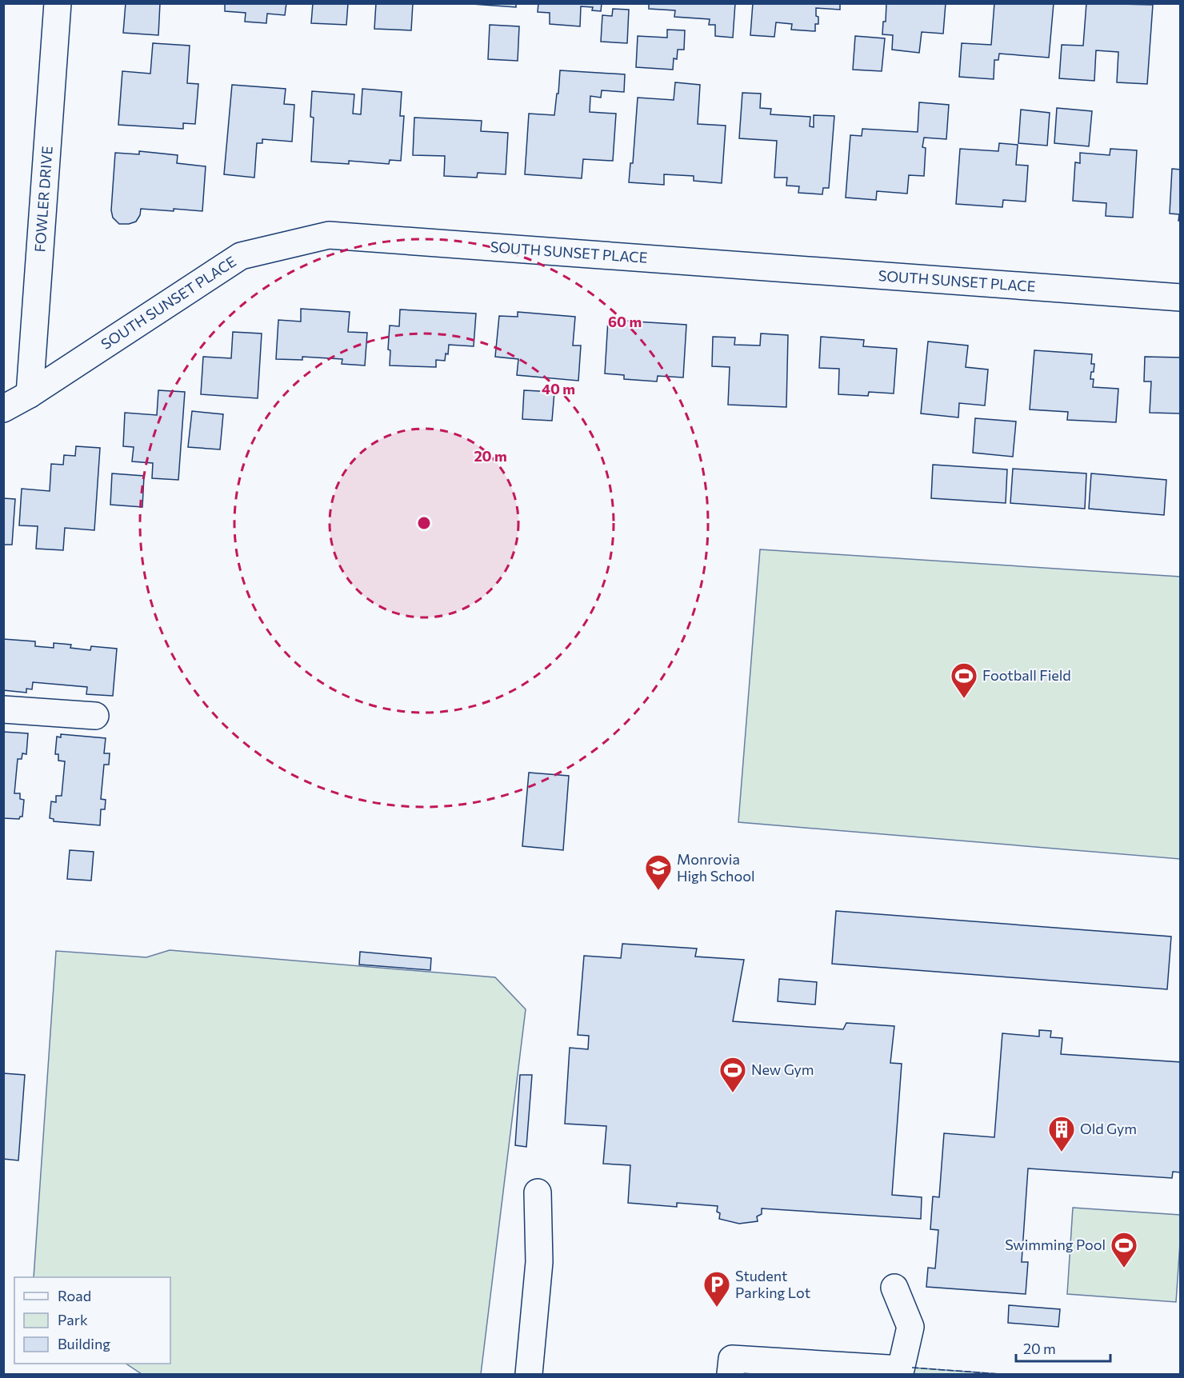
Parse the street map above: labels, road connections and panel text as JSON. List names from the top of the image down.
{
  "streets": {
    "street": ["FOWLER DRIVE", "SOUTH SUNSET PLACE"]
  },
  "crossings": [
    ["FOWLER DRIVE", "SOUTH SUNSET PLACE"]
  ],
  "places": {
    "sports": ["Football Field", "New Gym", "Swimming Pool"],
    "school or university": ["Monrovia High School"],
    "building": ["Old Gym"],
    "parking": ["Student Parking Lot"]
  },
  "legend": ["Road", "Park", "Building"],
  "scale_bar": "20 m",
  "rings": ["60 m", "40 m", "20 m"]
}
